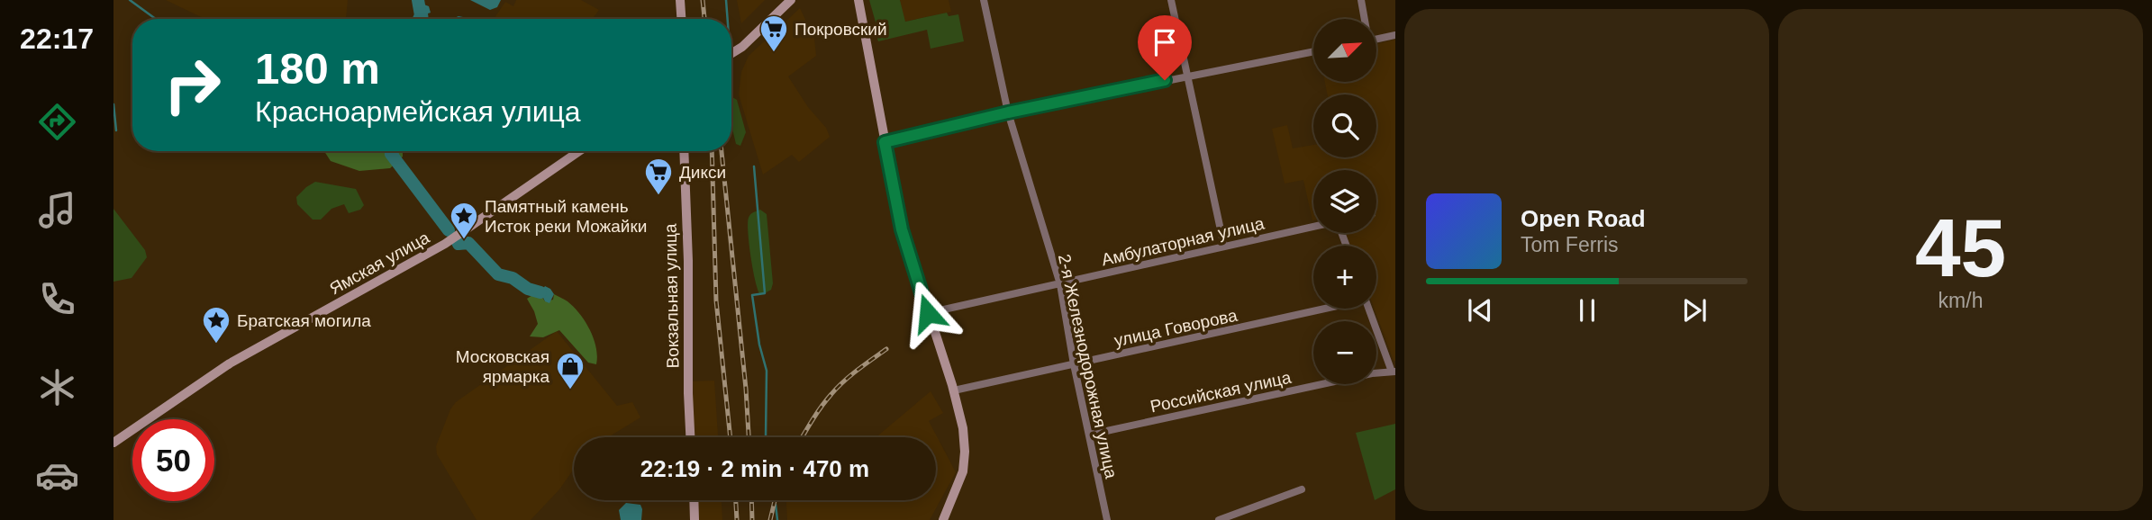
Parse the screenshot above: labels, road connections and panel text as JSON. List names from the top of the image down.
{
  "streets": {
    "main road": ["Ямская улица", "Вокзальная улица"],
    "street": [
      "Амбулаторная улица",
      "улица Говорова",
      "2-я Железнодорожная улица",
      "Российская улица"
    ]
  },
  "crossings": [
    ["Амбулаторная улица", "2-я Железнодорожная улица"],
    ["улица Говорова", "2-я Железнодорожная улица"],
    ["2-я Железнодорожная улица", "Российская улица"]
  ],
  "places": {
    "supermarket": ["Покровский", "Дикси"],
    "place": ["Памятный камень Исток реки Можайки", "Братская могила"],
    "shop": ["Московская ярмарка"]
  },
  "north": "top right",
  "page": {
    "tabs": "22:17",
    "tile": ["45", "km/h"],
    "map_buttons": ["+", "−"],
    "turn": ["180 m", "Красноармейская улица"],
    "song": ["Open Road", "Tom Ferris"],
    "limit": "50",
    "trip": "22:19 · 2 min · 470 m"
  }
}
